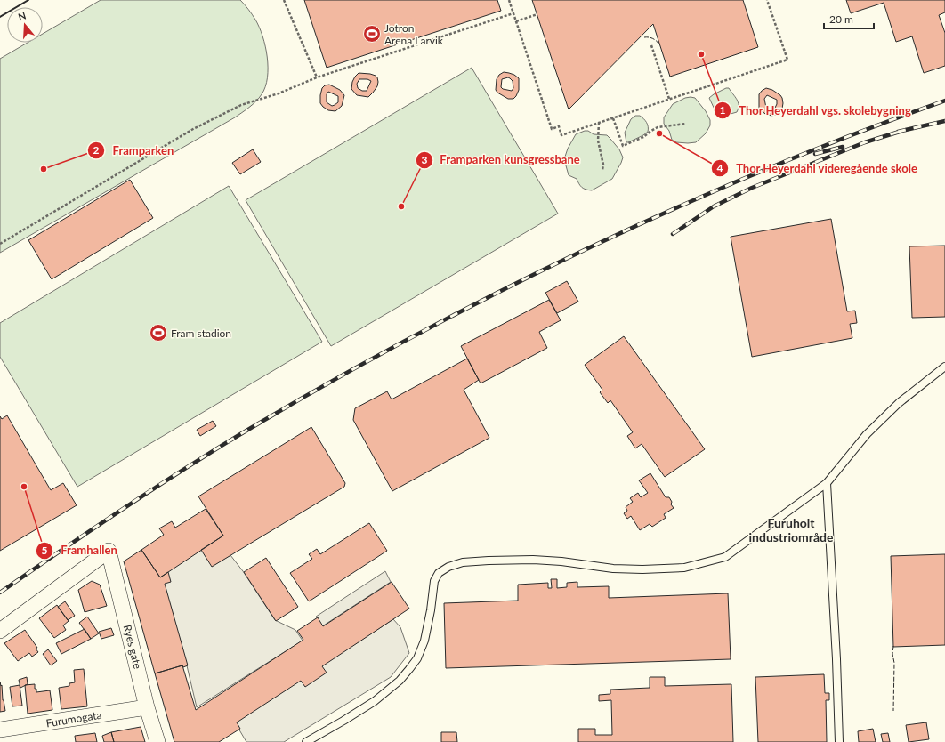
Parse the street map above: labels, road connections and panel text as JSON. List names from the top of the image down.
{
  "streets": {
    "street": ["Ryes gate", "Furumogata"]
  },
  "crossings": [
    ["Ryes gate", "Furumogata"]
  ],
  "districts": ["Furuholt industriområde"],
  "places": {
    "sports": ["Jotron Arena Larvik", "Fram stadion"],
    "other": [
      "Thor Heyerdahl vgs. skolebygning",
      "Thor Heyerdahl videregående skole",
      "Framparken",
      "Framparken kunsgressbane",
      "Framhallen"
    ]
  },
  "scale_bar": "20 m",
  "north": "top"
}
